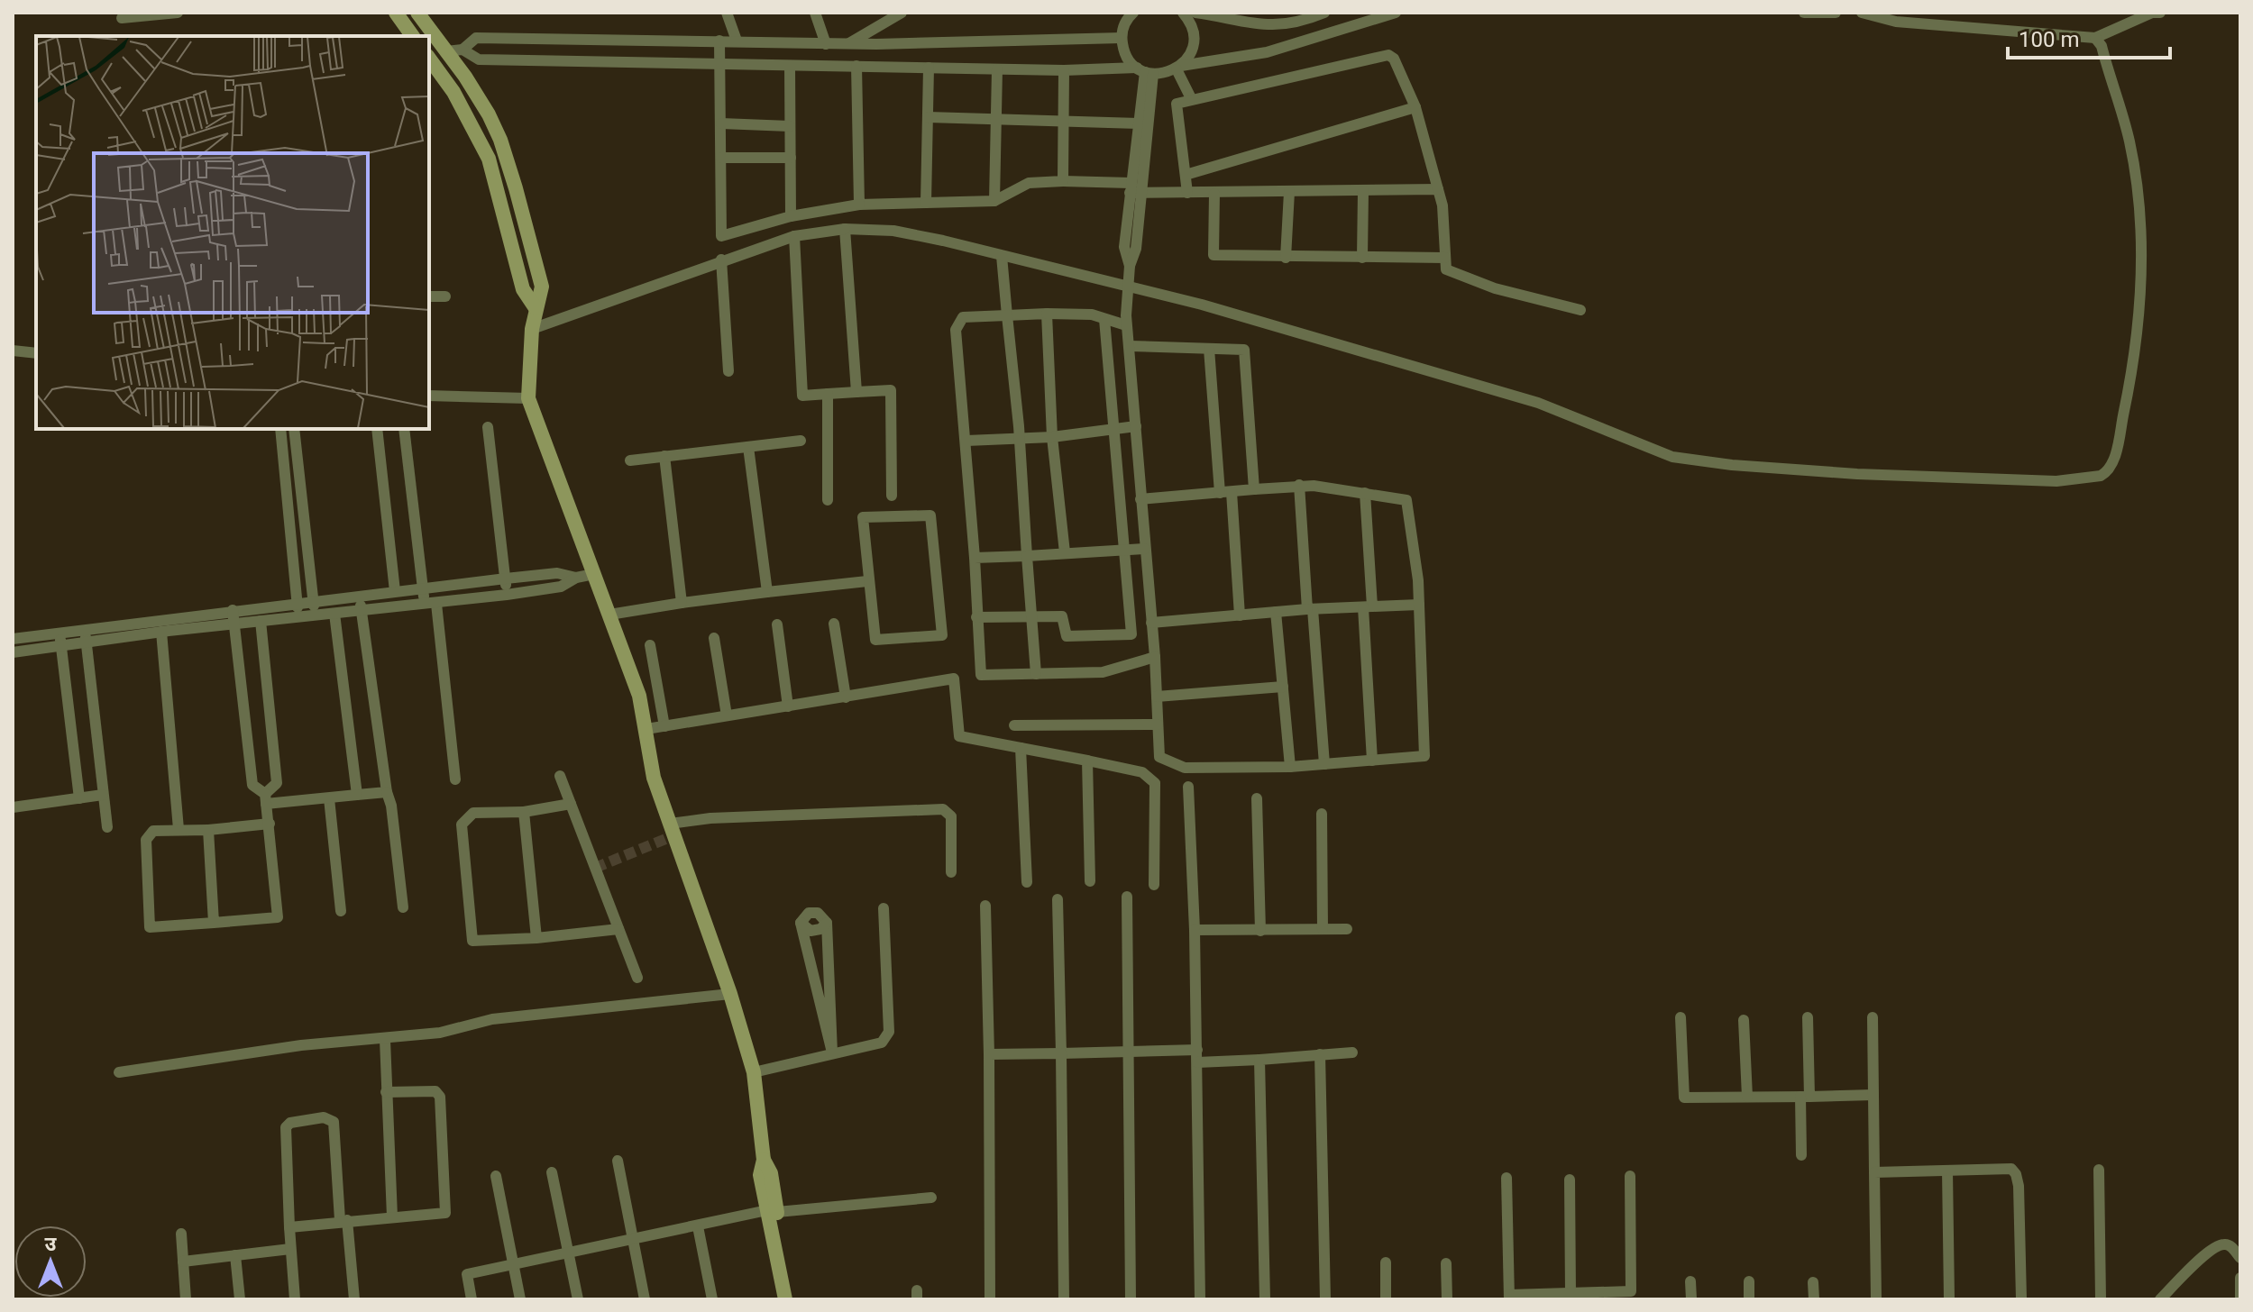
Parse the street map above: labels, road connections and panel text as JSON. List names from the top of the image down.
{
  "scale_bar": "100 m",
  "north": "top"
}
